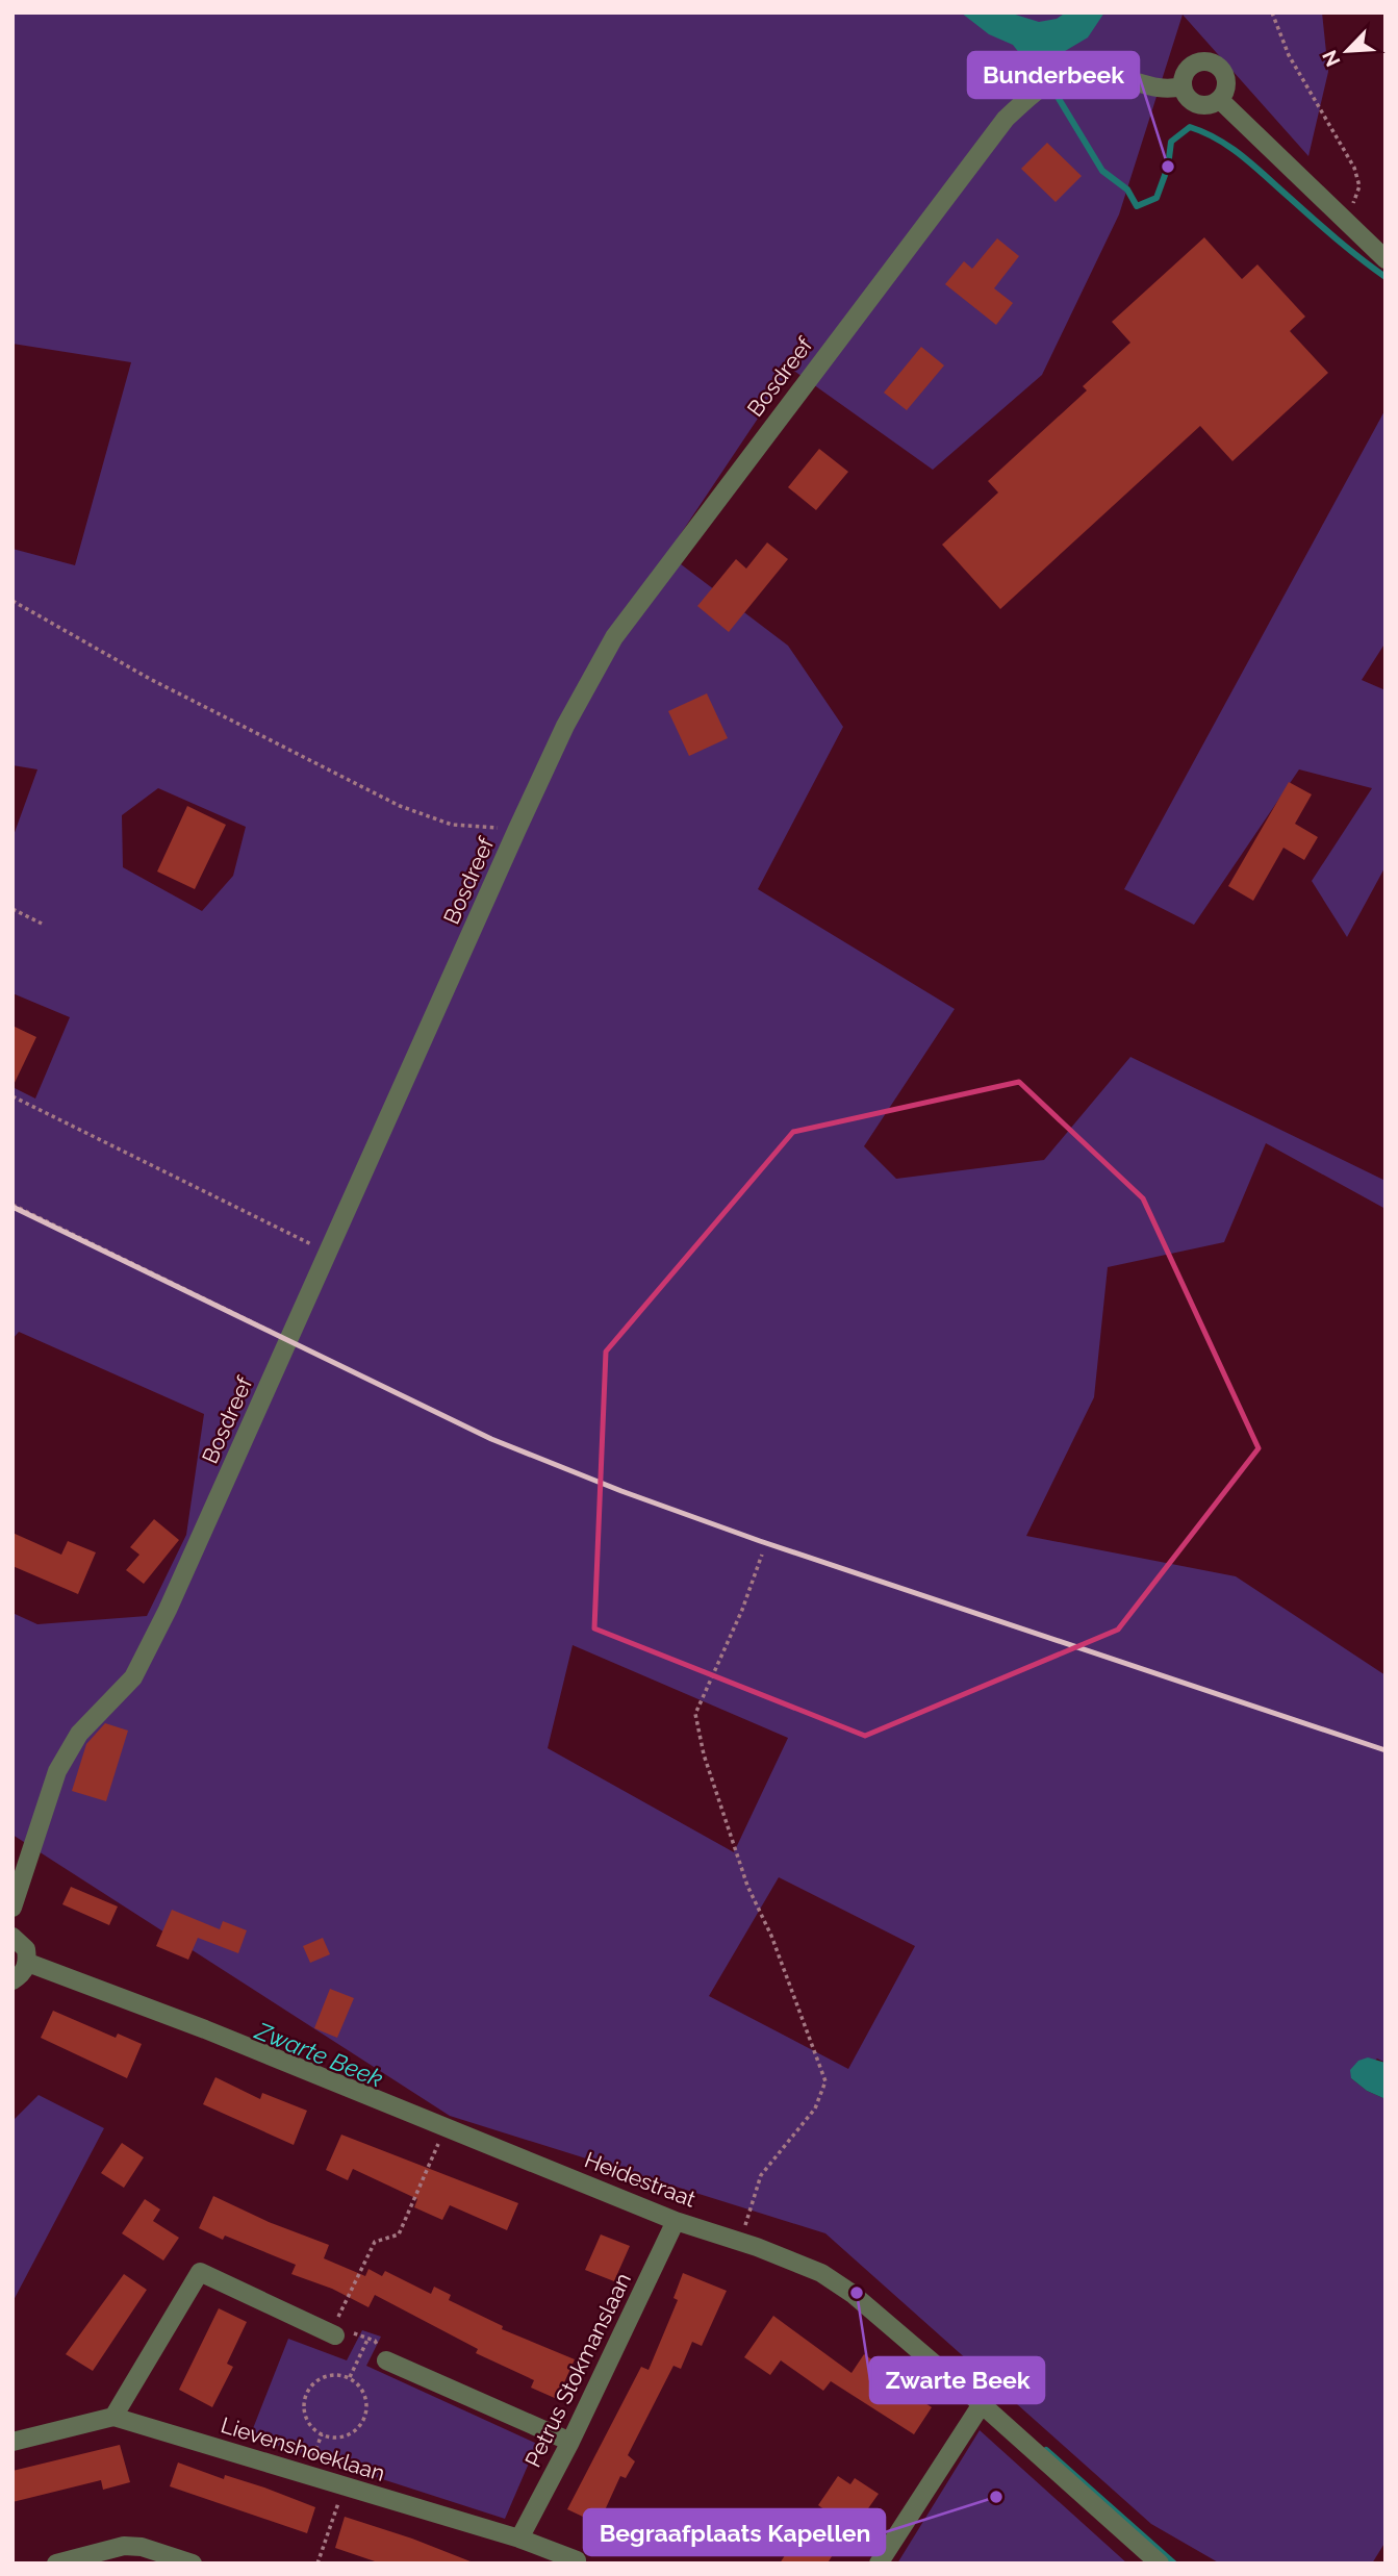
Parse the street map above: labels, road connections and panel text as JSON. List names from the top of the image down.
{
  "streets": {
    "street": [
      "Bosdreef",
      "Heidestraat",
      "Petrus Stokmanslaan",
      "Lievenshoeklaan"
    ]
  },
  "crossings": [
    ["Heidestraat", "Petrus Stokmanslaan"],
    ["Petrus Stokmanslaan", "Lievenshoeklaan"]
  ],
  "water": ["Zwarte Beek"],
  "places": ["Bunderbeek", "Zwarte Beek", "Begraafplaats Kapellen"],
  "north": "bottom left"
}
